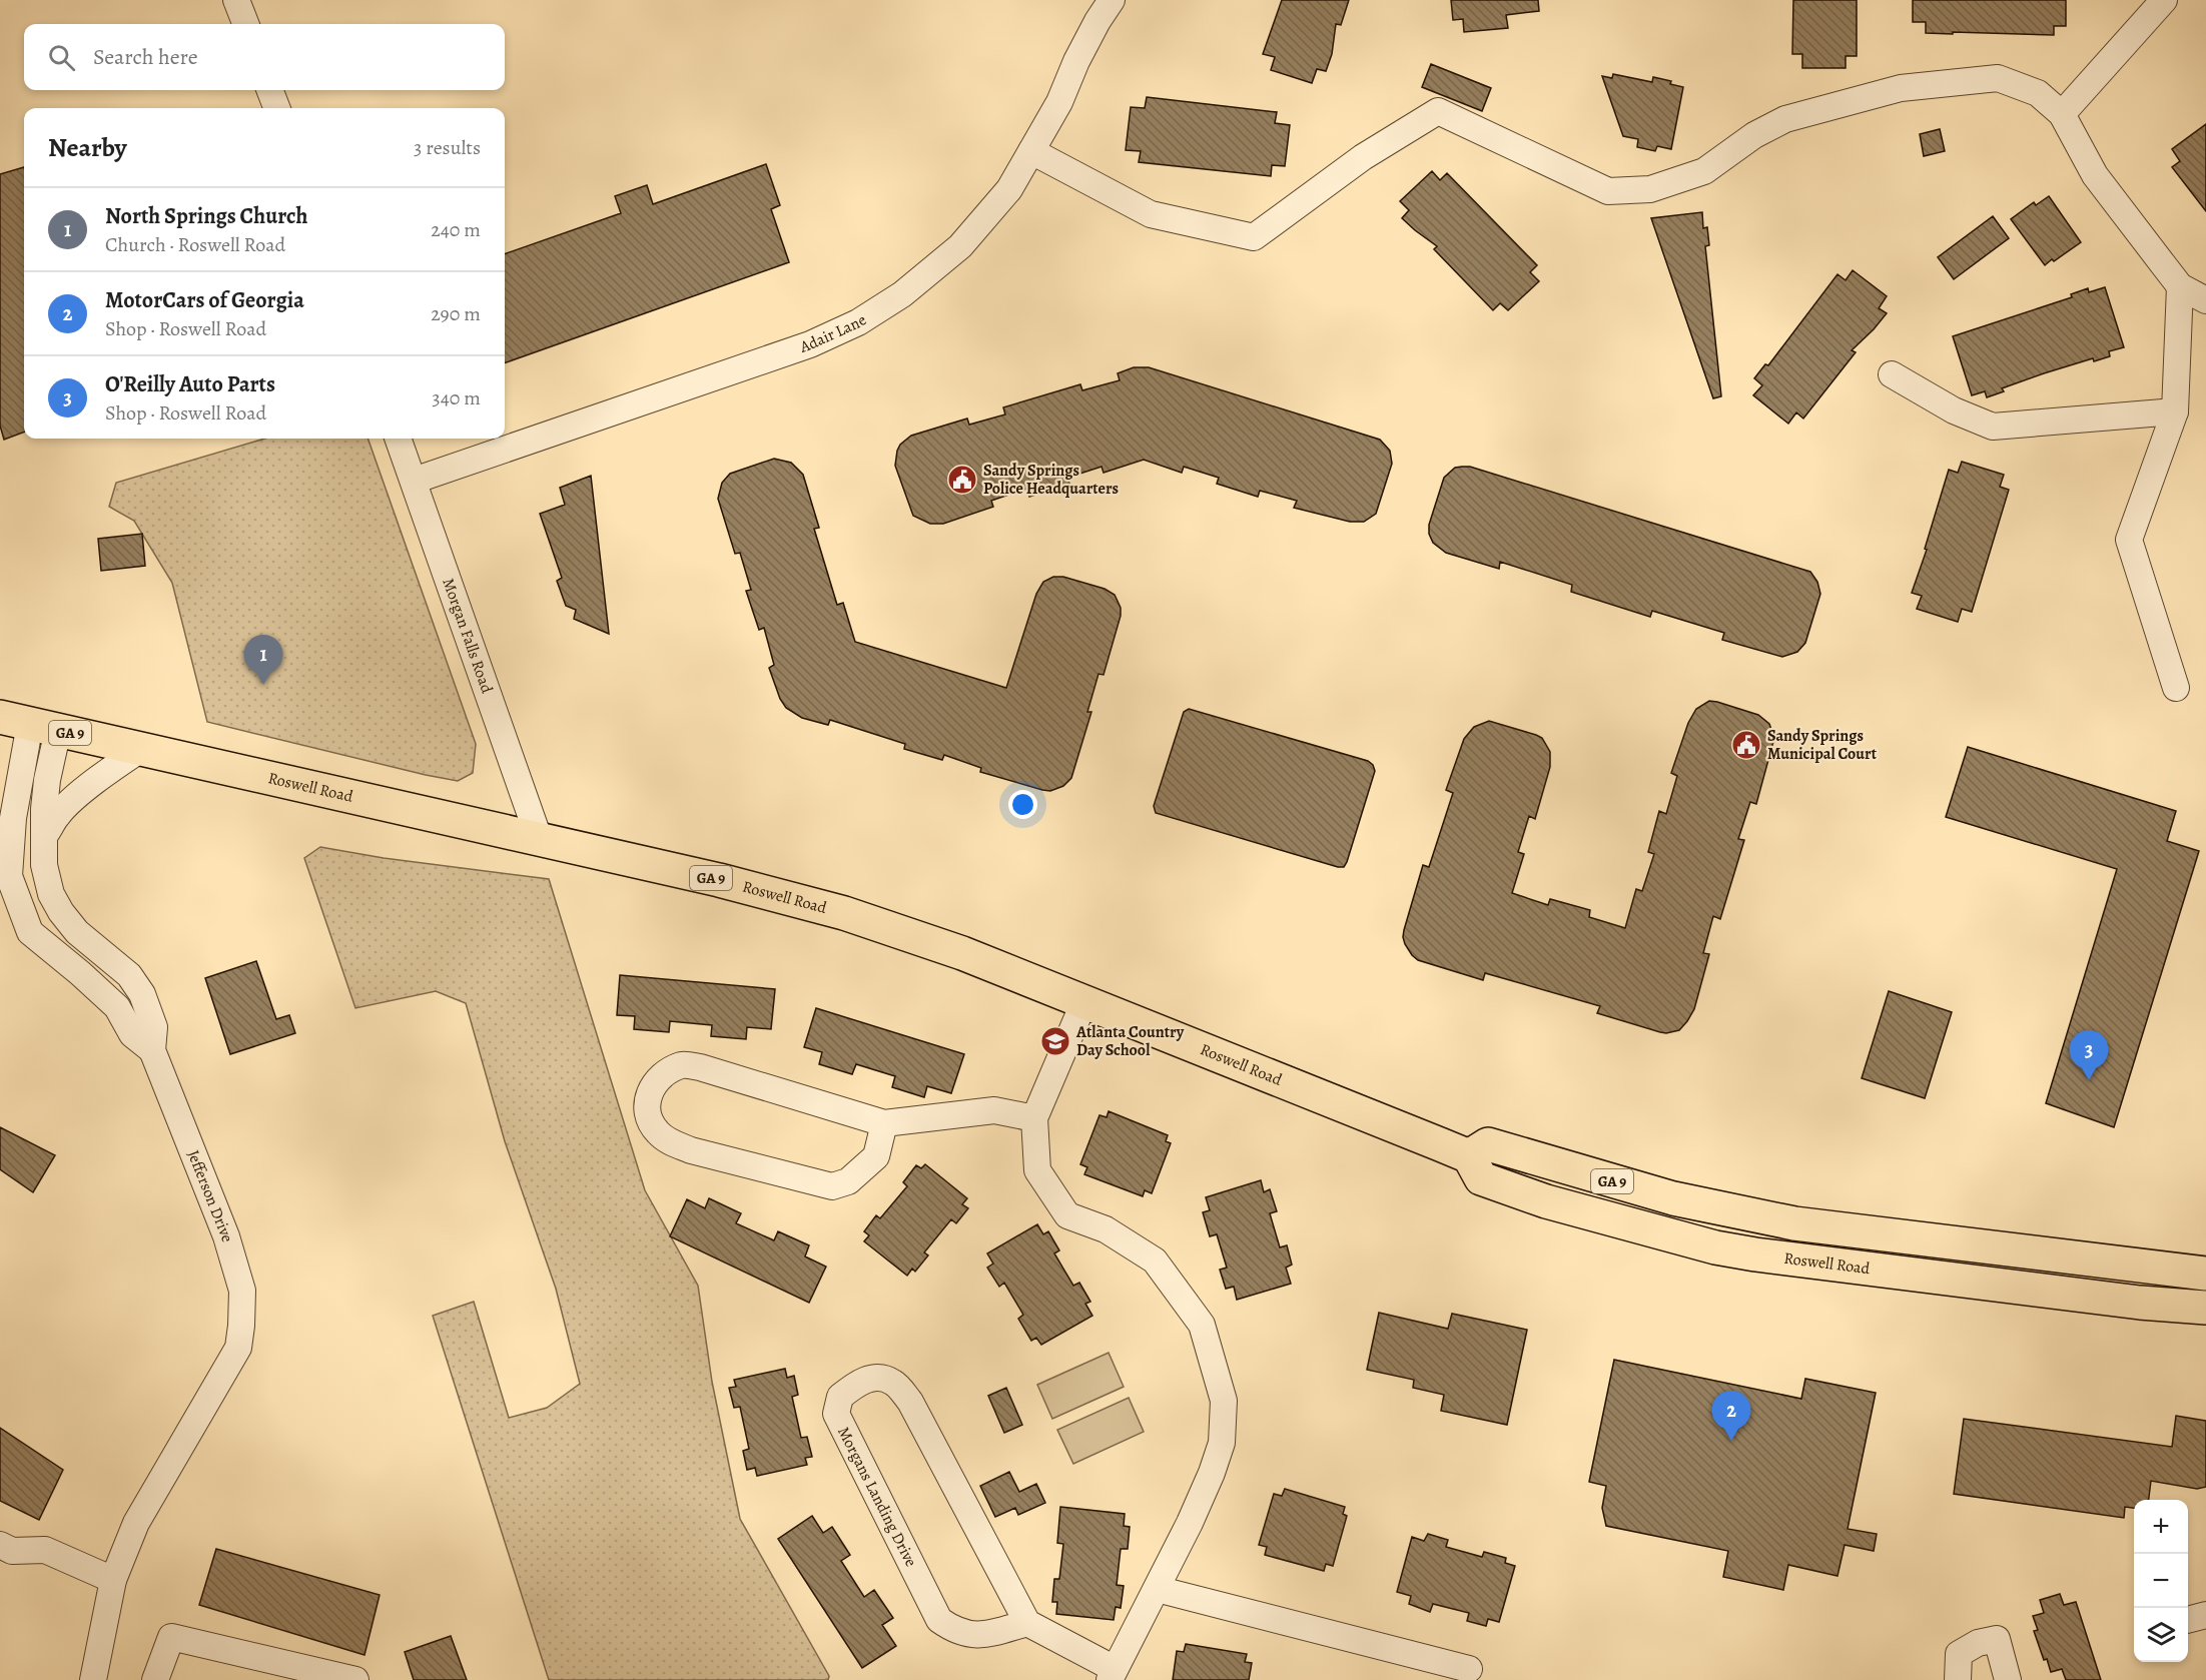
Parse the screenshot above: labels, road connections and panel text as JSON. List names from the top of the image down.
{
  "streets": {
    "main road": ["GA 9", "Roswell Road"],
    "street": [
      "Adair Lane",
      "Morgan Falls Road",
      "Jefferson Drive",
      "Morgans Landing Drive"
    ]
  },
  "crossings": [
    ["Adair Lane", "Morgan Falls Road"],
    ["Morgan Falls Road", "Roswell Road"],
    ["GA 9", "Roswell Road"],
    ["Roswell Road", "Jefferson Drive"]
  ],
  "places": {
    "public building": ["Sandy Springs Police Headquarters", "Sandy Springs Municipal Court"],
    "school or university": ["Atlanta Country Day School"]
  },
  "page": {
    "search": "Search here",
    "heading": ["Nearby", "3 results"],
    "list": [
      {
        "mark": "1",
        "name": "North Springs Church",
        "note": "Church · Roswell Road",
        "value": "240 m"
      },
      {
        "mark": "2",
        "name": "MotorCars of Georgia",
        "note": "Shop · Roswell Road",
        "value": "290 m"
      },
      {
        "mark": "3",
        "name": "O'Reilly Auto Parts",
        "note": "Shop · Roswell Road",
        "value": "340 m"
      }
    ],
    "pins": ["1", "3", "2"],
    "map_buttons": ["+", "−"]
  }
}
